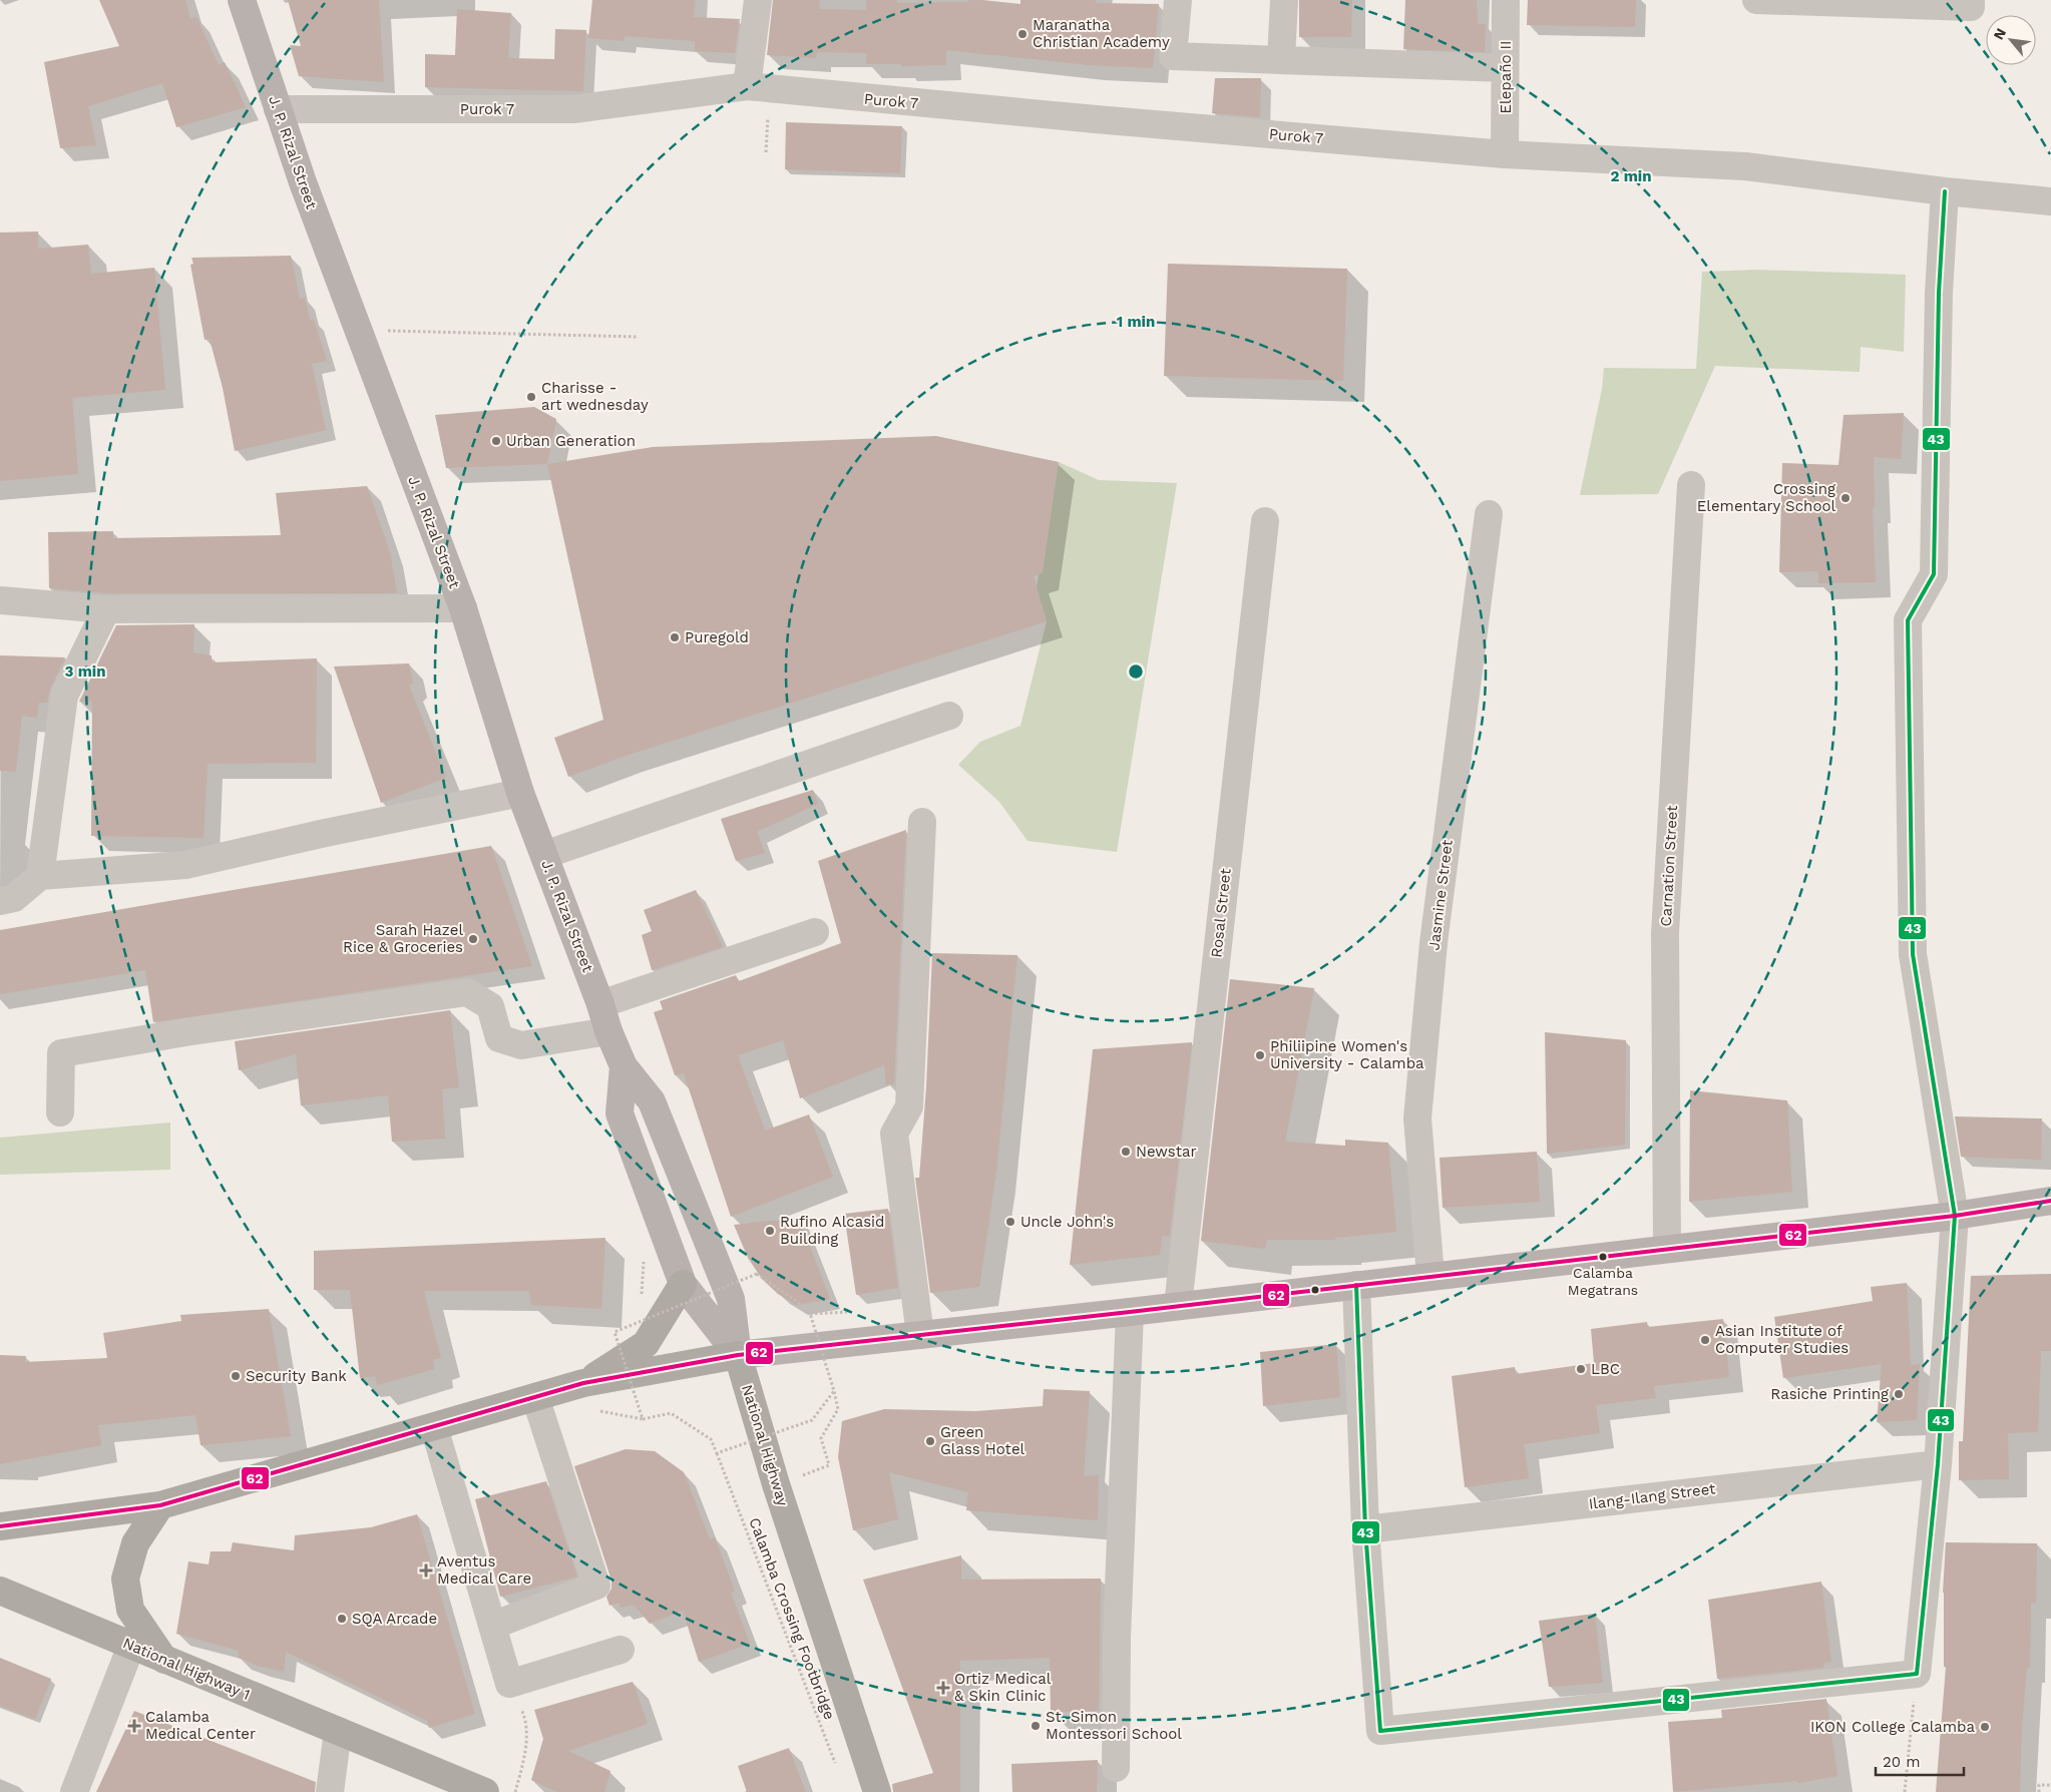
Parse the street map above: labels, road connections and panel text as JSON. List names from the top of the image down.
{
  "streets": {
    "highway": ["National Highway", "National Highway 1"],
    "main road": ["J. P. Rizal Street"],
    "street": [
      "Elepaño II",
      "Purok 7",
      "Carnation Street",
      "Jasmine Street",
      "Rosal Street",
      "Ilang-Ilang Street"
    ],
    "path": ["Calamba Crossing Footbridge"]
  },
  "crossings": [
    ["Elepaño II", "Purok 7"],
    ["Purok 7", "J. P. Rizal Street"],
    ["J. P. Rizal Street", "National Highway"]
  ],
  "places": {
    "other": [
      "Maranatha Christian Academy",
      "Charisse - art wednesday",
      "Urban Generation",
      "Crossing Elementary School",
      "Puregold",
      "Sarah Hazel Rice & Groceries",
      "Philiipine Women's University - Calamba",
      "Newstar",
      "Uncle John's",
      "Rufino Alcasid Building",
      "Calamba Megatrans",
      "Asian Institute of Computer Studies",
      "LBC",
      "Security Bank",
      "Rasiche Printing",
      "Green Glass Hotel",
      "SQA Arcade",
      "St. Simon Montessori School",
      "IKON College Calamba"
    ],
    "health": ["Aventus Medical Care", "Ortiz Medical & Skin Clinic", "Calamba Medical Center"]
  },
  "lines": ["transit line 43", "transit line 62"],
  "scale_bar": "20 m",
  "north": "top left",
  "rings": ["2 min", "1 min", "3 min"]
}
